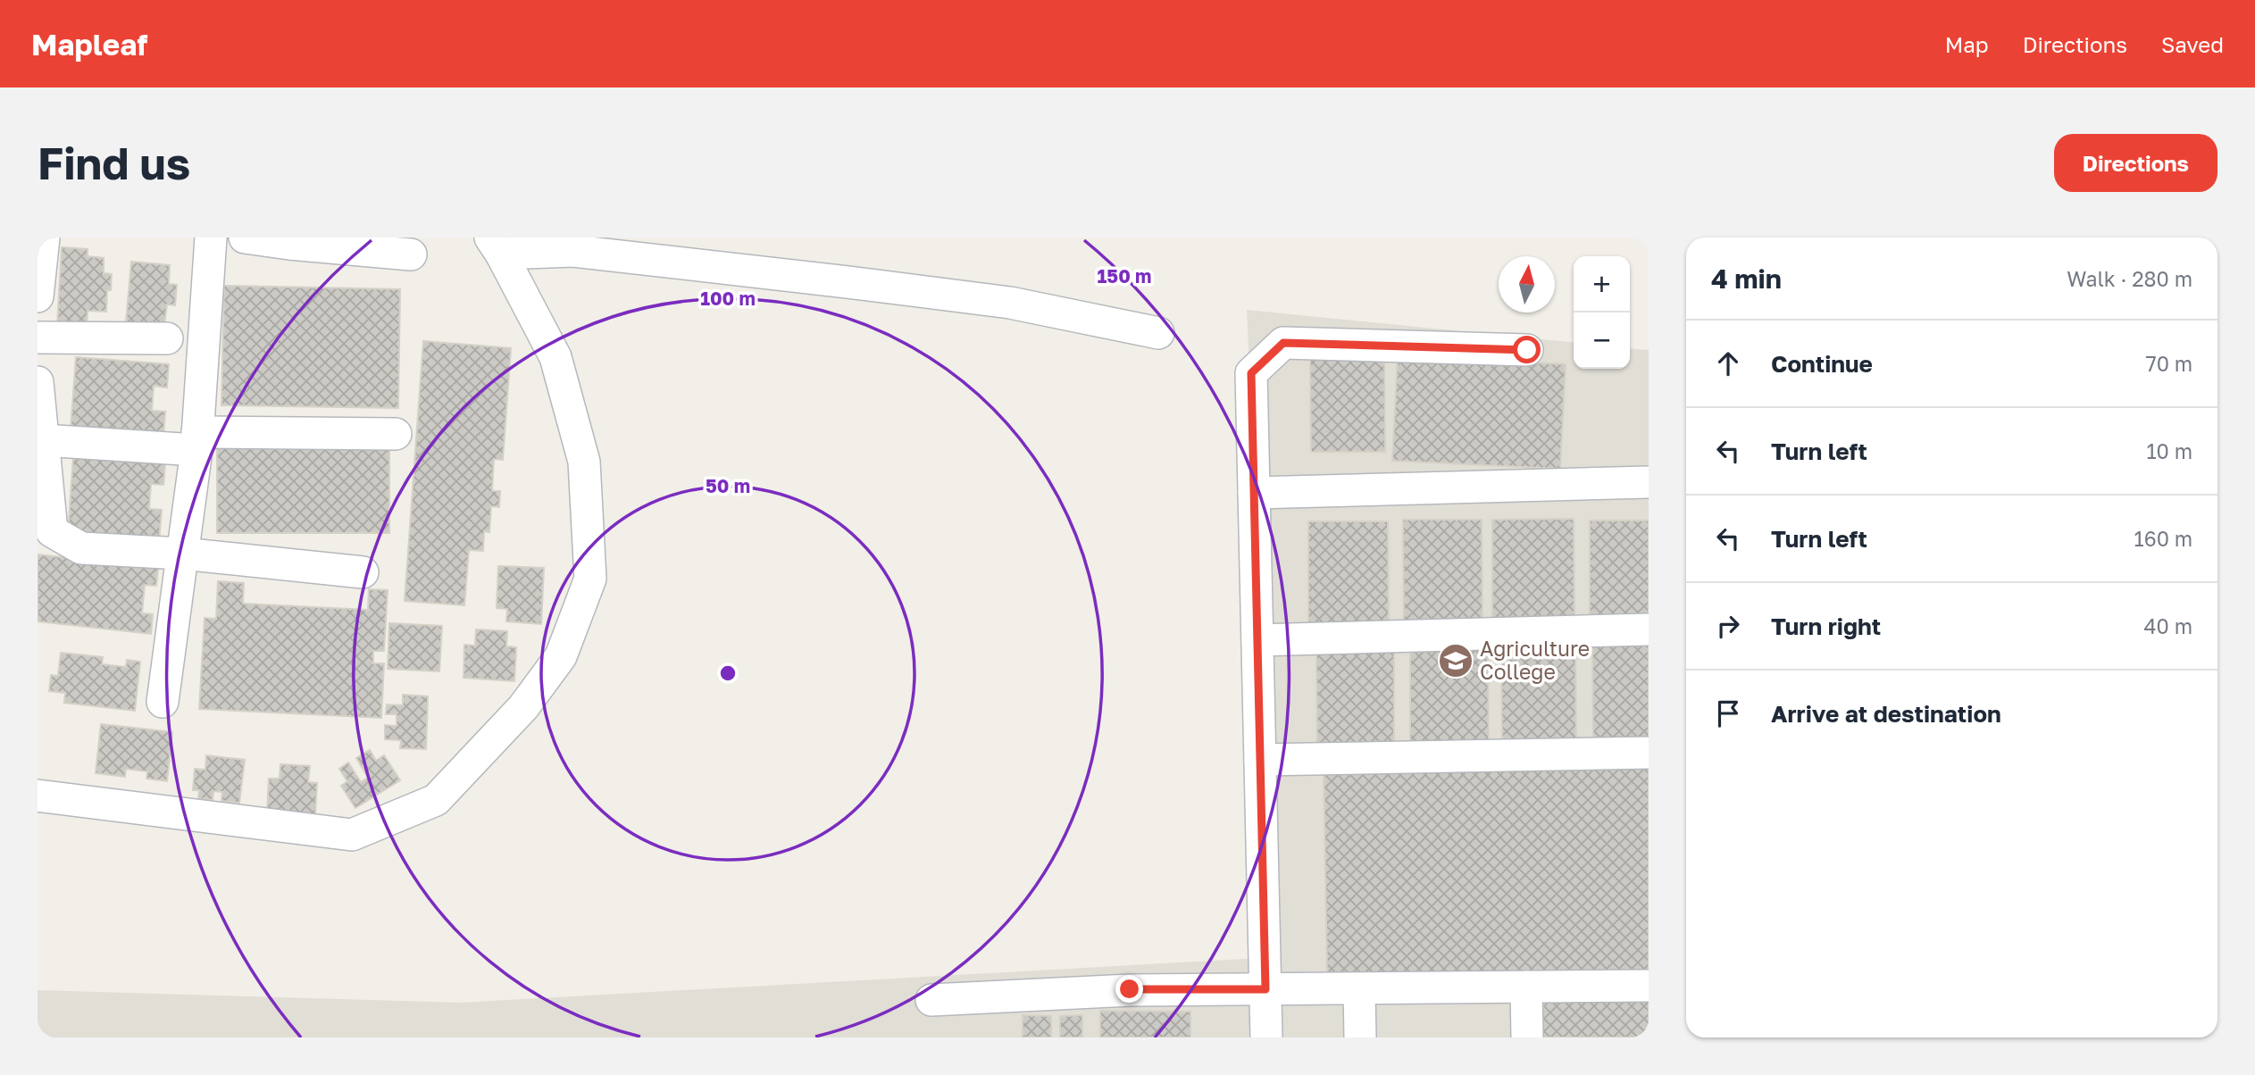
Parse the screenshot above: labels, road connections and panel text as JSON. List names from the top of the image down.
{
  "places": {
    "school or university": ["Agriculture College"]
  },
  "north": "top",
  "page": {
    "header": "Mapleaf",
    "nav": ["Map", "Directions", "Saved"],
    "buttons": "Directions",
    "title": "Find us",
    "heading": ["4 min", "Walk · 280 m"],
    "map_buttons": ["+", "−"],
    "list": [
      ["Continue", "70 m"],
      ["Turn left", "10 m"],
      ["Turn left", "160 m"],
      ["Turn right", "40 m"],
      "Arrive at destination"
    ]
  },
  "rings": ["150 m", "100 m", "50 m"]
}
